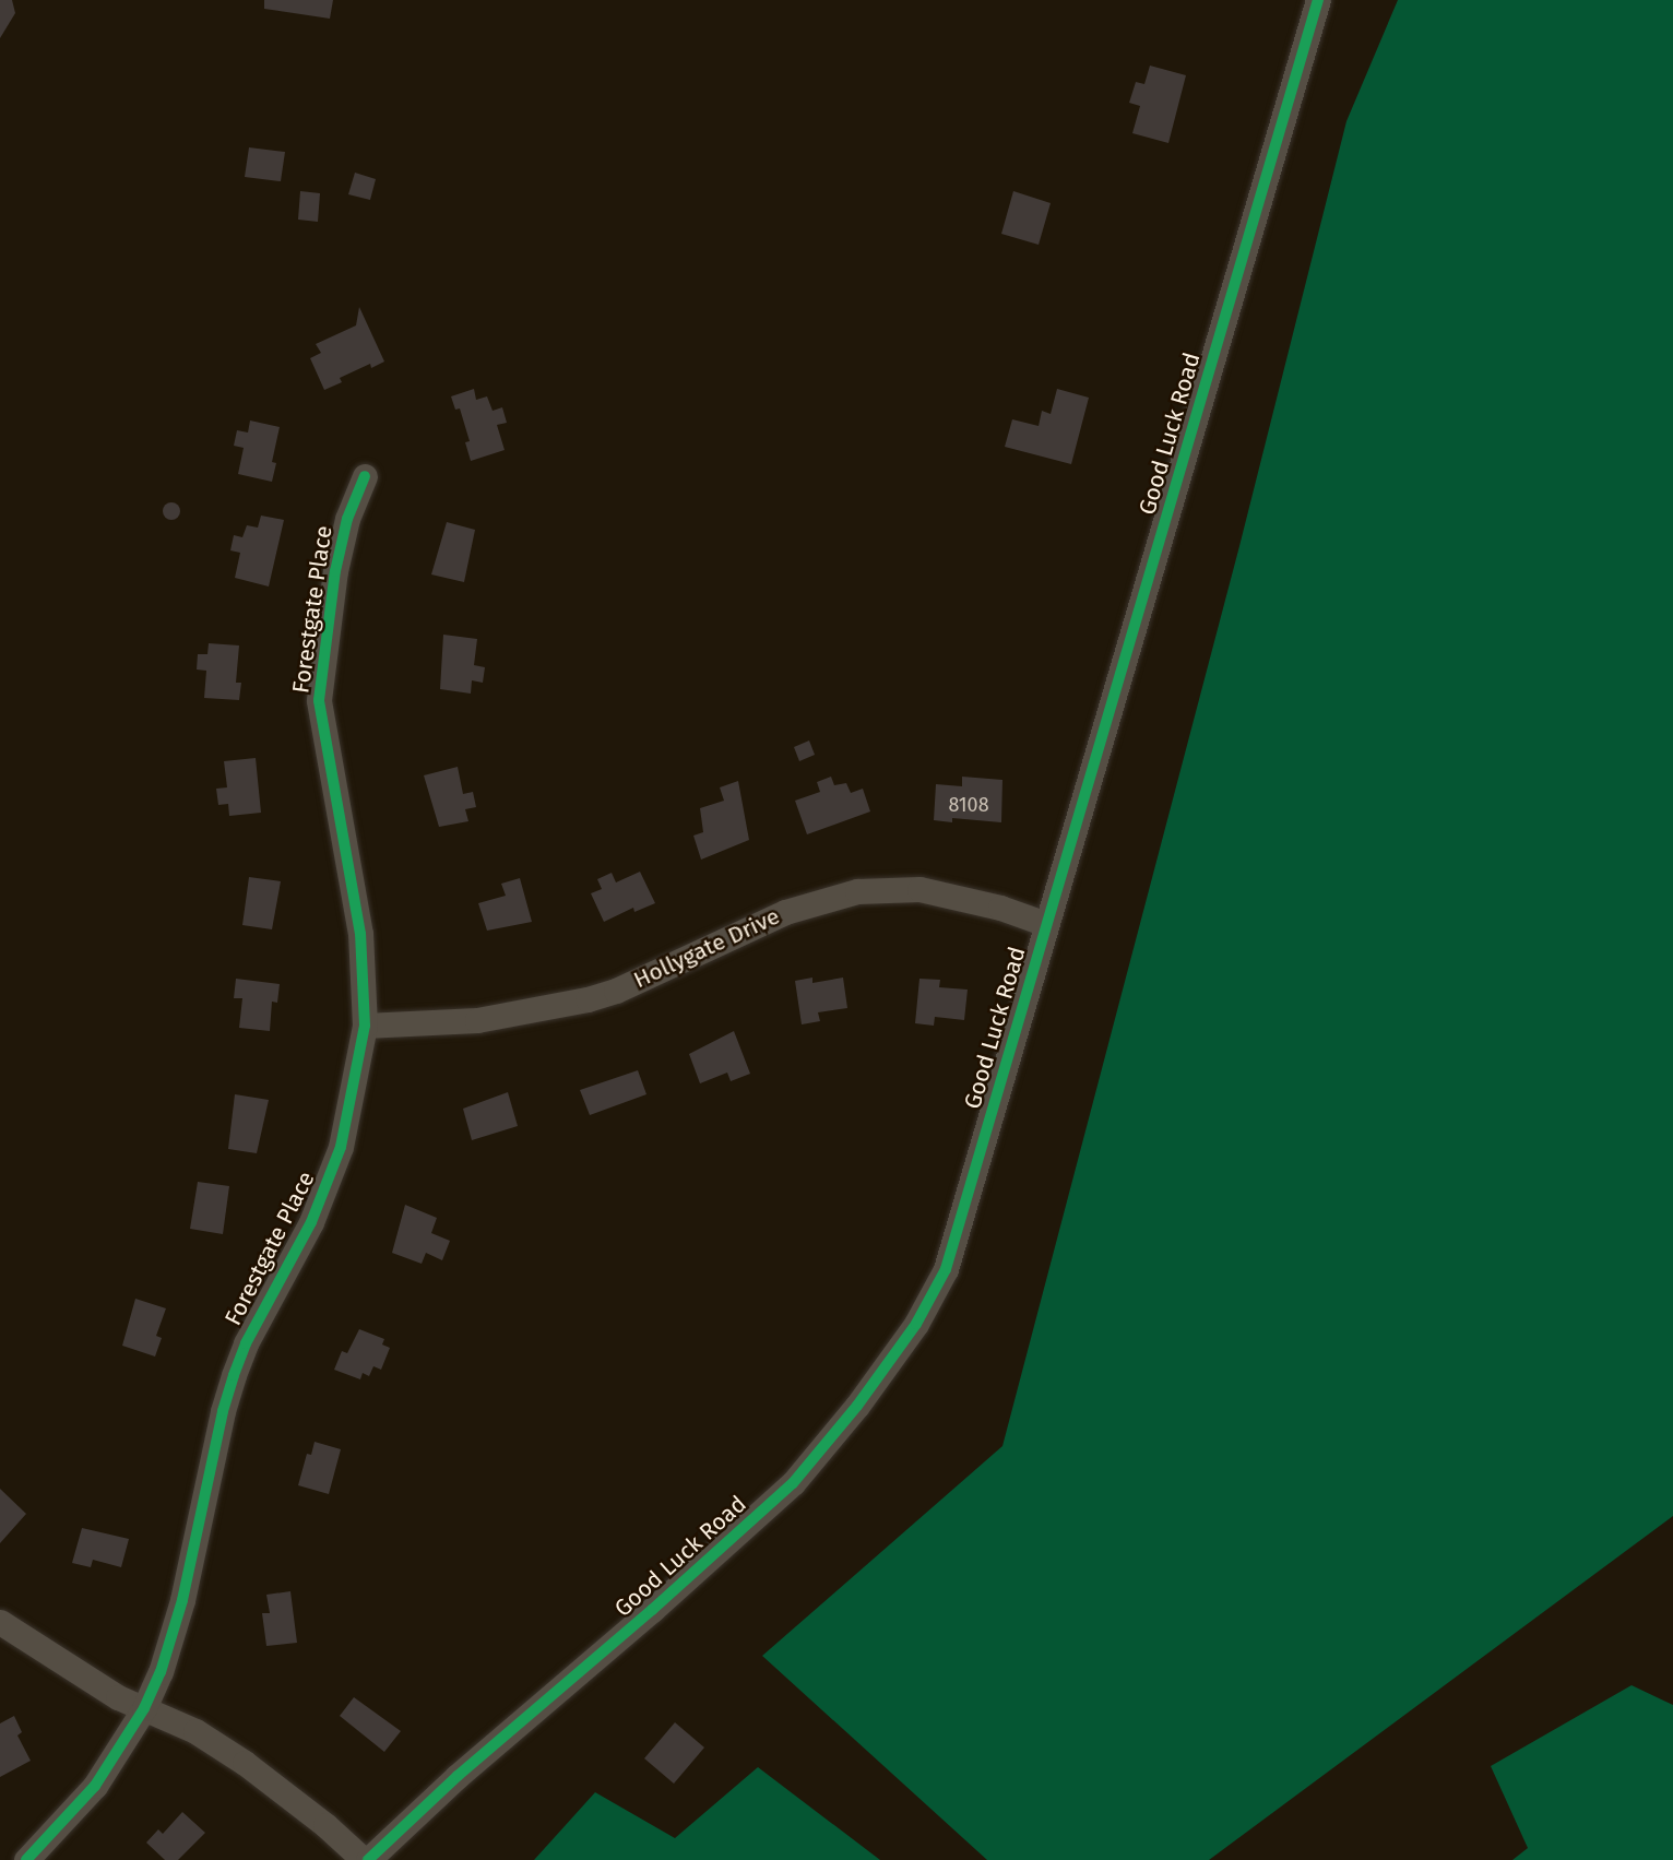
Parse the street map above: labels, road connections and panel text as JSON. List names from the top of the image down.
{
  "streets": {
    "street": ["Good Luck Road", "Forestgate Place", "Hollygate Drive"]
  },
  "crossings": [
    ["Good Luck Road", "Hollygate Drive"],
    ["Forestgate Place", "Hollygate Drive"]
  ],
  "house_numbers": ["8108"]
}
